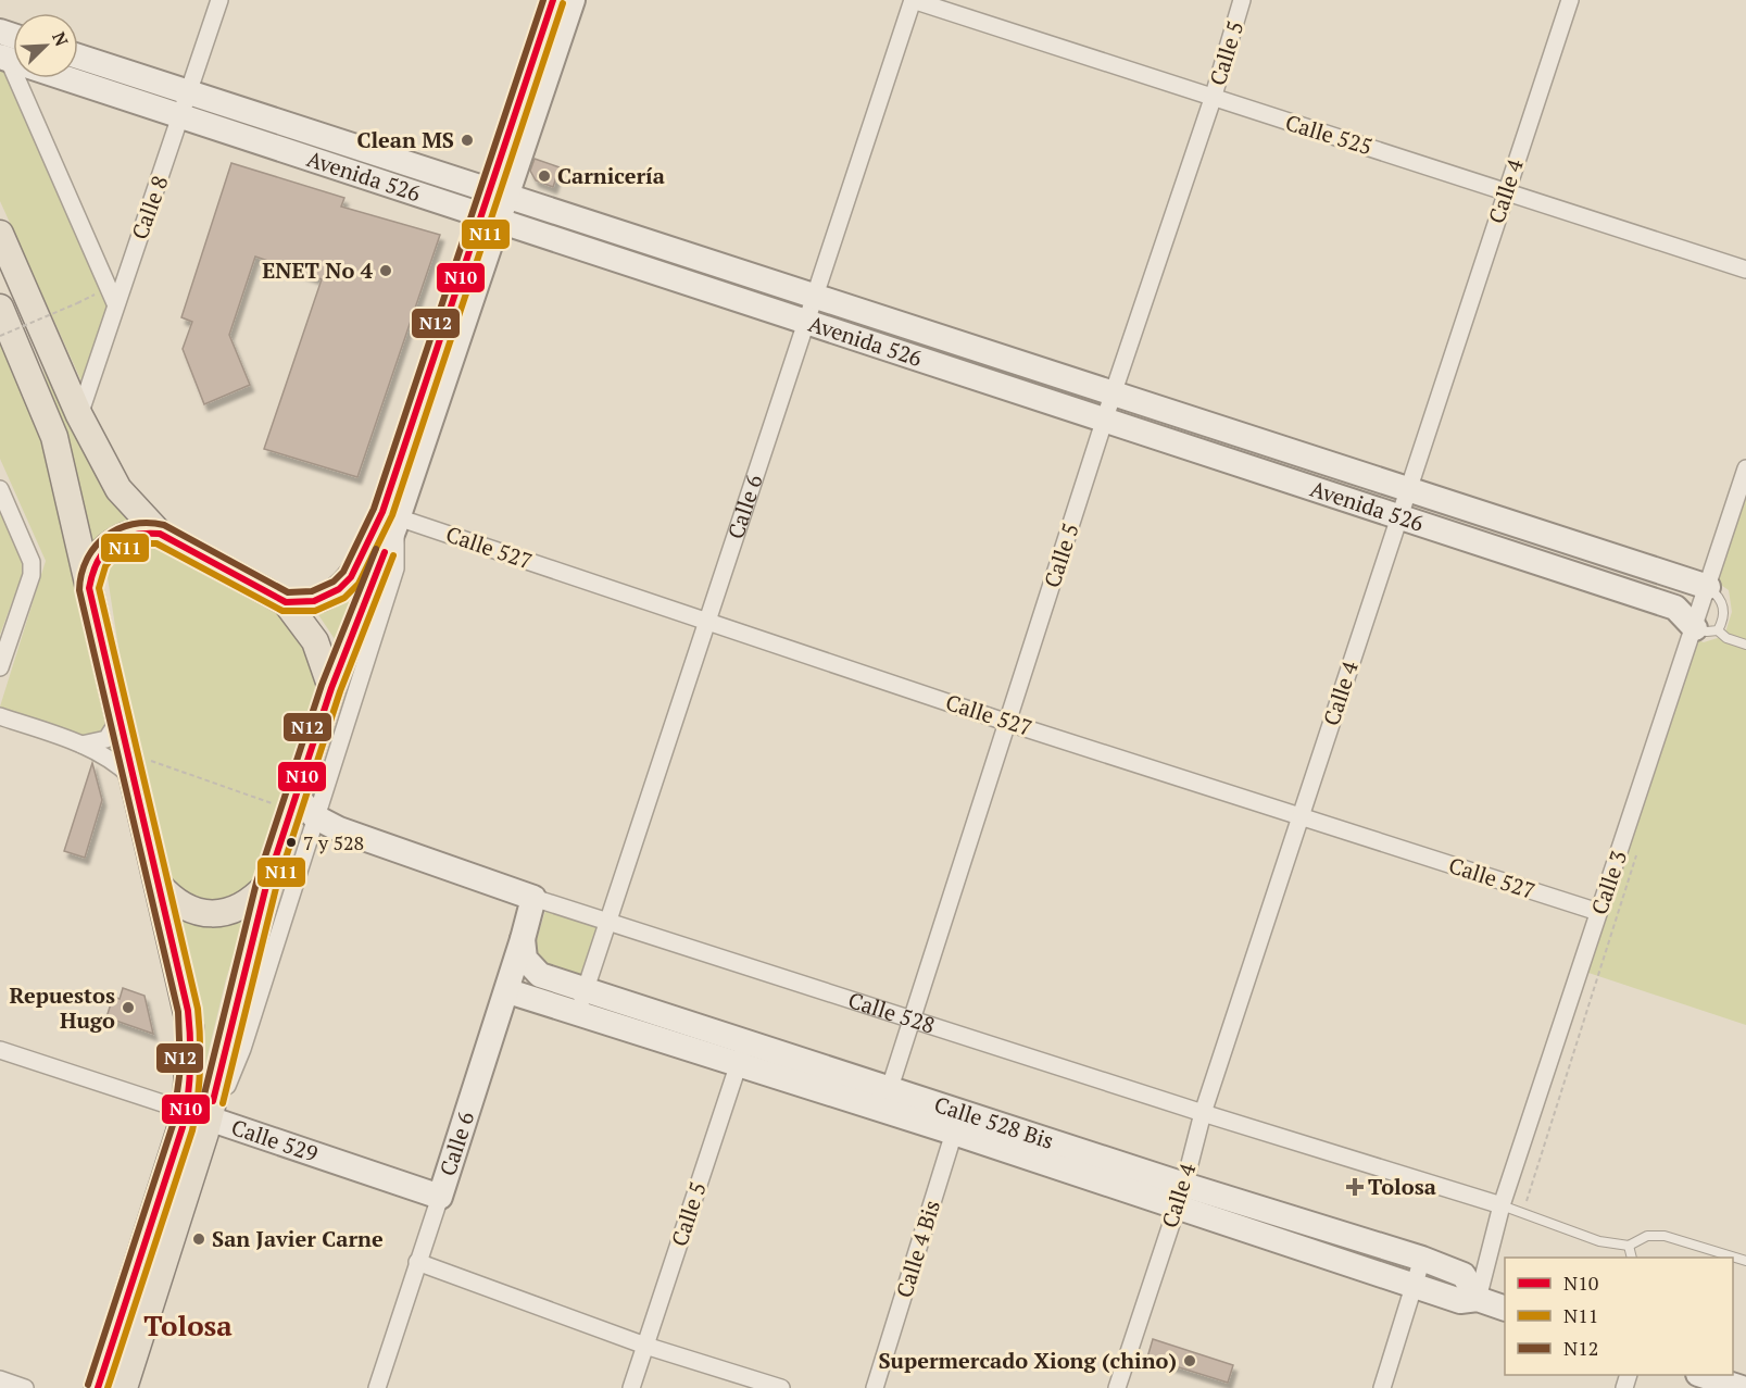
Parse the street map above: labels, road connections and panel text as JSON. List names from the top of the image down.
{
  "streets": {
    "main road": [
      "Avenida 526",
      "Calle 6",
      "Calle 528",
      "Calle 528 Bis",
      "Calle 529"
    ],
    "street": [
      "Calle 5",
      "Calle 525",
      "Calle 4",
      "Calle 8",
      "Calle 527",
      "Calle 3",
      "Calle 4 Bis"
    ]
  },
  "crossings": [
    ["Calle 5", "Calle 525"],
    ["Calle 5", "Avenida 526"],
    ["Calle 5", "Calle 527"],
    ["Calle 5", "Calle 528"],
    ["Calle 5", "Calle 528 Bis"],
    ["Calle 525", "Calle 4"],
    ["Calle 525", "Calle 6"],
    ["Avenida 526", "Calle 4"],
    ["Avenida 526", "Calle 8"],
    ["Avenida 526", "Calle 6"],
    ["Avenida 526", "Calle 3"],
    ["Calle 4", "Calle 527"],
    ["Calle 4", "Calle 528"],
    ["Calle 4", "Calle 528 Bis"],
    ["Calle 6", "Calle 527"],
    ["Calle 6", "Calle 528"],
    ["Calle 6", "Calle 528 Bis"],
    ["Calle 6", "Calle 529"],
    ["Calle 527", "Calle 3"],
    ["Calle 3", "Calle 528"],
    ["Calle 3", "Calle 528 Bis"],
    ["Calle 528 Bis", "Calle 4 Bis"]
  ],
  "districts": ["Tolosa"],
  "places": {
    "other": [
      "Clean MS",
      "Carnicería",
      "ENET No 4",
      "7 y 528",
      "Repuestos Hugo",
      "San Javier Carne",
      "Supermercado Xiong (chino)"
    ],
    "health": ["Tolosa"]
  },
  "lines": ["transit line N10", "transit line N12", "transit line N11"],
  "legend": ["N10", "N11", "N12"],
  "north": "top right"
}
